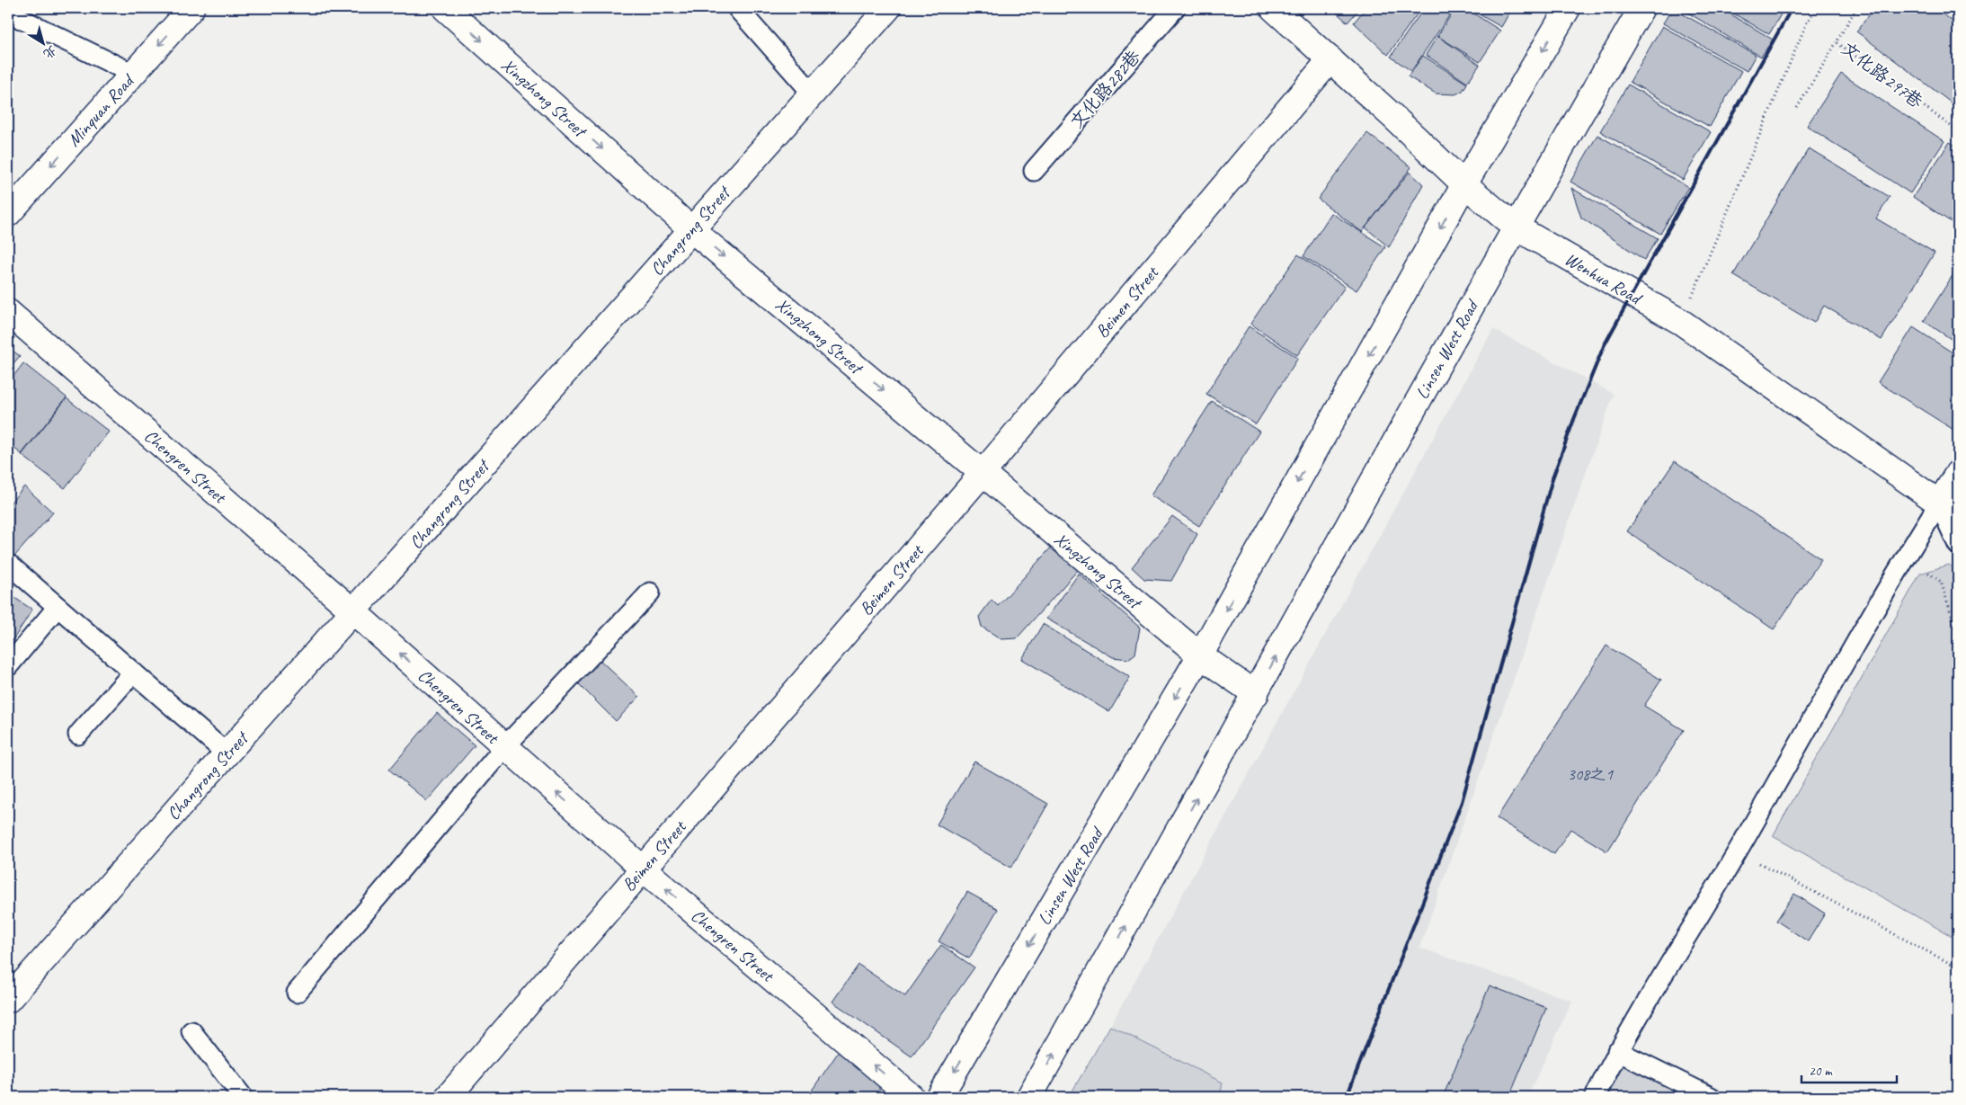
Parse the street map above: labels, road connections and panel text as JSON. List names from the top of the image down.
{
  "streets": {
    "street": [
      "Xingzhong Street",
      "Minquan Road",
      "Changrong Street",
      "Wenhua Road",
      "Beimen Street",
      "Linsen West Road",
      "Chengren Street"
    ],
    "lane": ["文化路282巷"],
    "path": ["文化路297巷"]
  },
  "crossings": [
    ["Xingzhong Street", "Changrong Street"],
    ["Xingzhong Street", "Beimen Street"],
    ["Xingzhong Street", "Linsen West Road"],
    ["Changrong Street", "Chengren Street"],
    ["Wenhua Road", "Beimen Street"],
    ["Wenhua Road", "Linsen West Road"],
    ["Beimen Street", "Chengren Street"]
  ],
  "one_way": ["Xingzhong Street", "Minquan Road", "Chengren Street"],
  "house_numbers": ["308之1"],
  "scale_bar": "20 m",
  "north": "bottom right"
}
